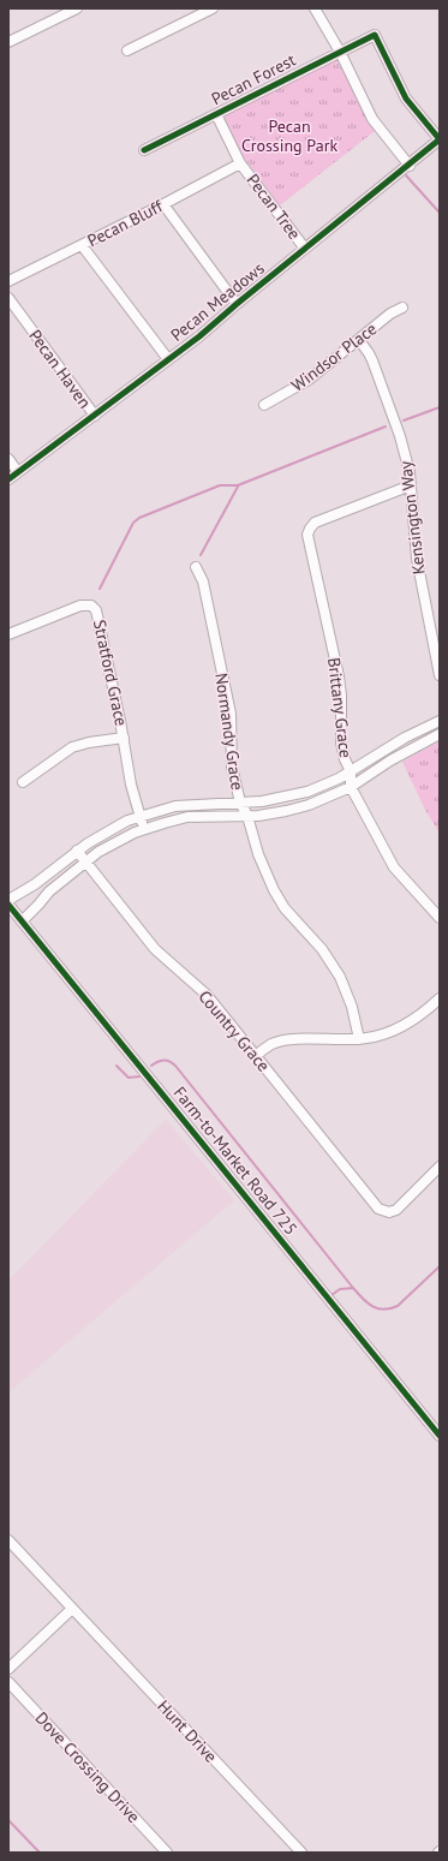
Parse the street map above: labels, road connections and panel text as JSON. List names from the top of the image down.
{
  "streets": {
    "street": [
      "Pecan Forest",
      "Pecan Tree",
      "Pecan Bluff",
      "Pecan Meadows",
      "Windsor Place",
      "Pecan Haven",
      "Kensington Way",
      "Stratford Grace",
      "Brittany Grace",
      "Normandy Grace",
      "Country Grace",
      "Farm-to-Market Road 725",
      "Hunt Drive",
      "Dove Crossing Drive"
    ]
  },
  "crossings": [
    ["Pecan Forest", "Pecan Tree"],
    ["Pecan Forest", "Pecan Meadows"],
    ["Pecan Tree", "Pecan Bluff"],
    ["Pecan Tree", "Pecan Meadows"],
    ["Pecan Meadows", "Pecan Haven"],
    ["Windsor Place", "Kensington Way"],
    ["Kensington Way", "Brittany Grace"]
  ],
  "parks": ["Pecan Crossing Park"]
}
